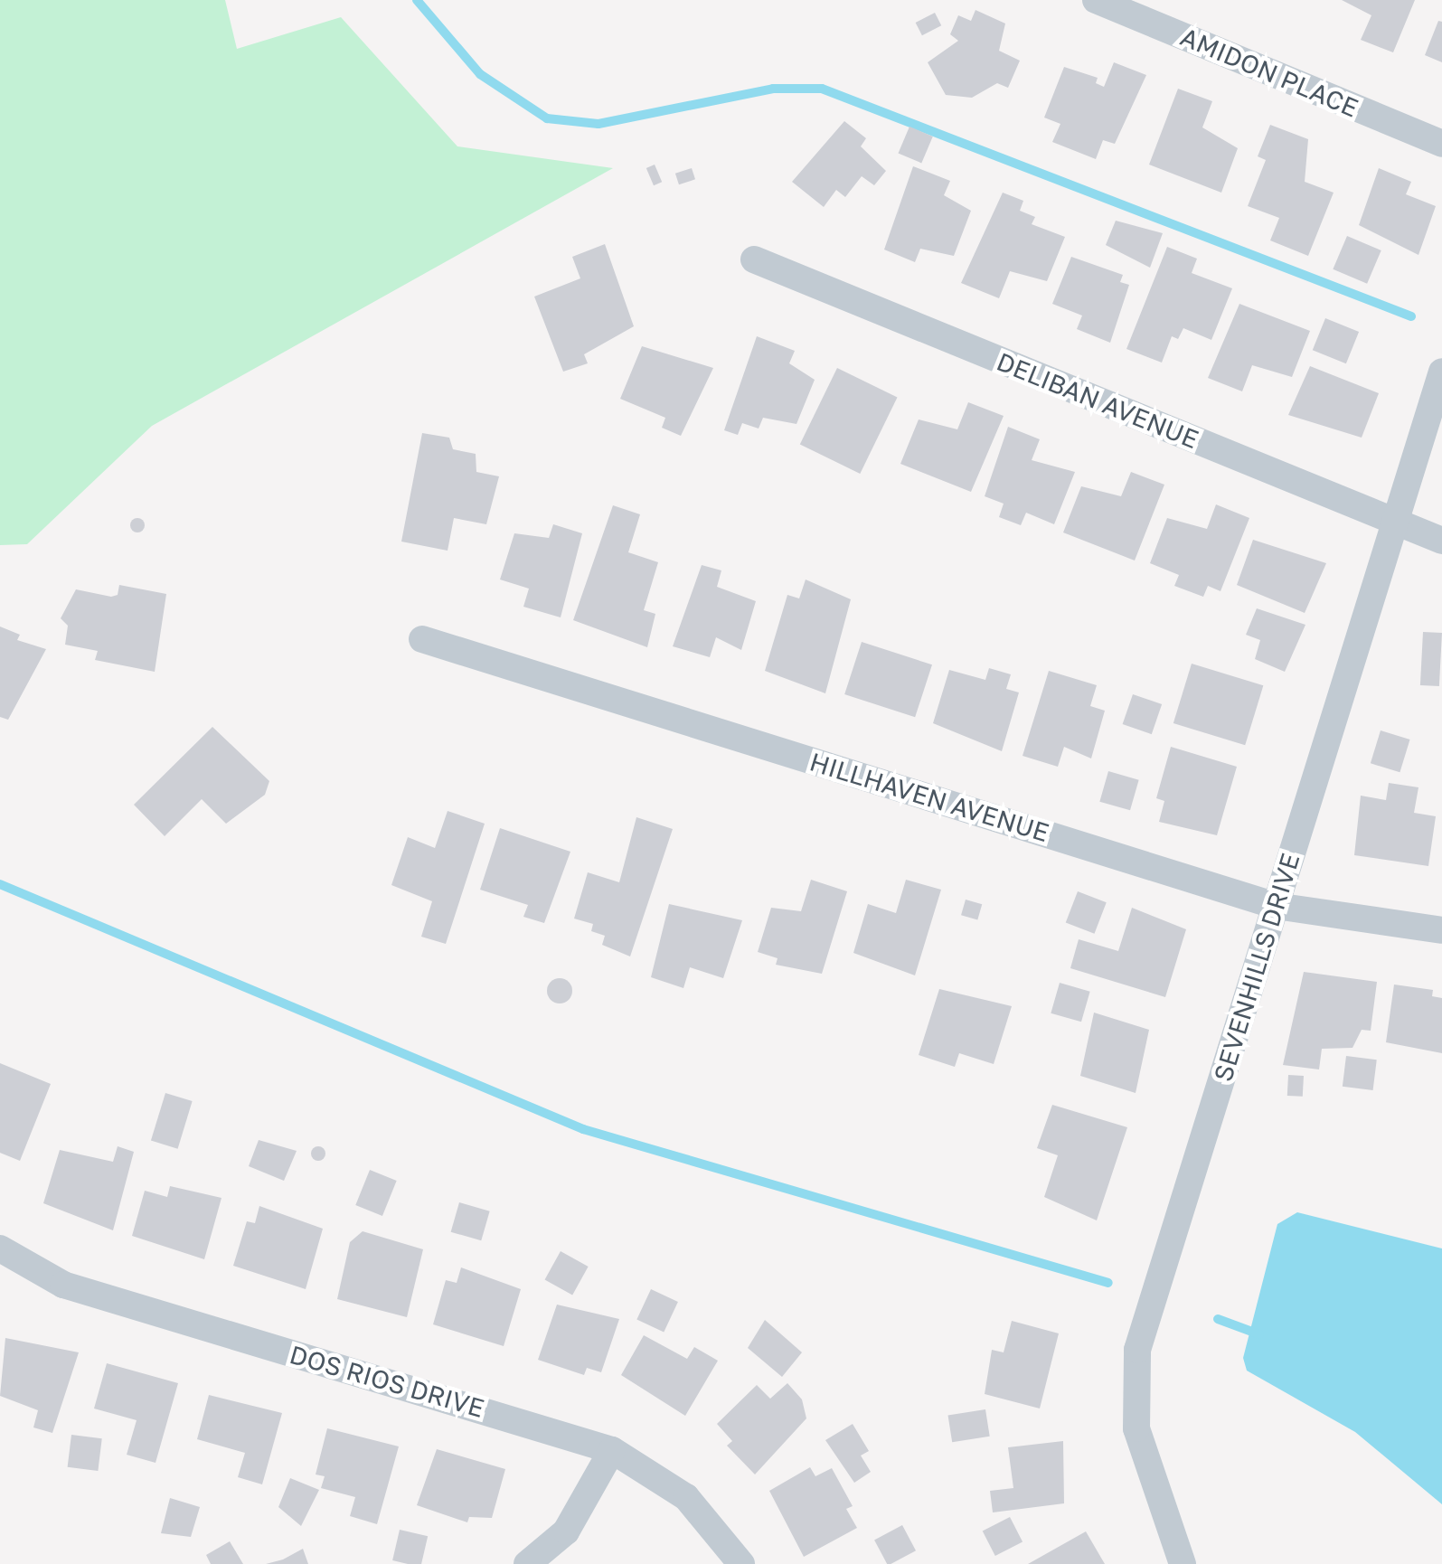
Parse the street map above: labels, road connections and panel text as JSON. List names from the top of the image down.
{
  "streets": {
    "street": [
      "AMIDON PLACE",
      "DELIBAN AVENUE",
      "HILLHAVEN AVENUE",
      "SEVENHILLS DRIVE",
      "DOS RIOS DRIVE"
    ]
  },
  "crossings": [
    ["DELIBAN AVENUE", "SEVENHILLS DRIVE"],
    ["HILLHAVEN AVENUE", "SEVENHILLS DRIVE"]
  ]
}
